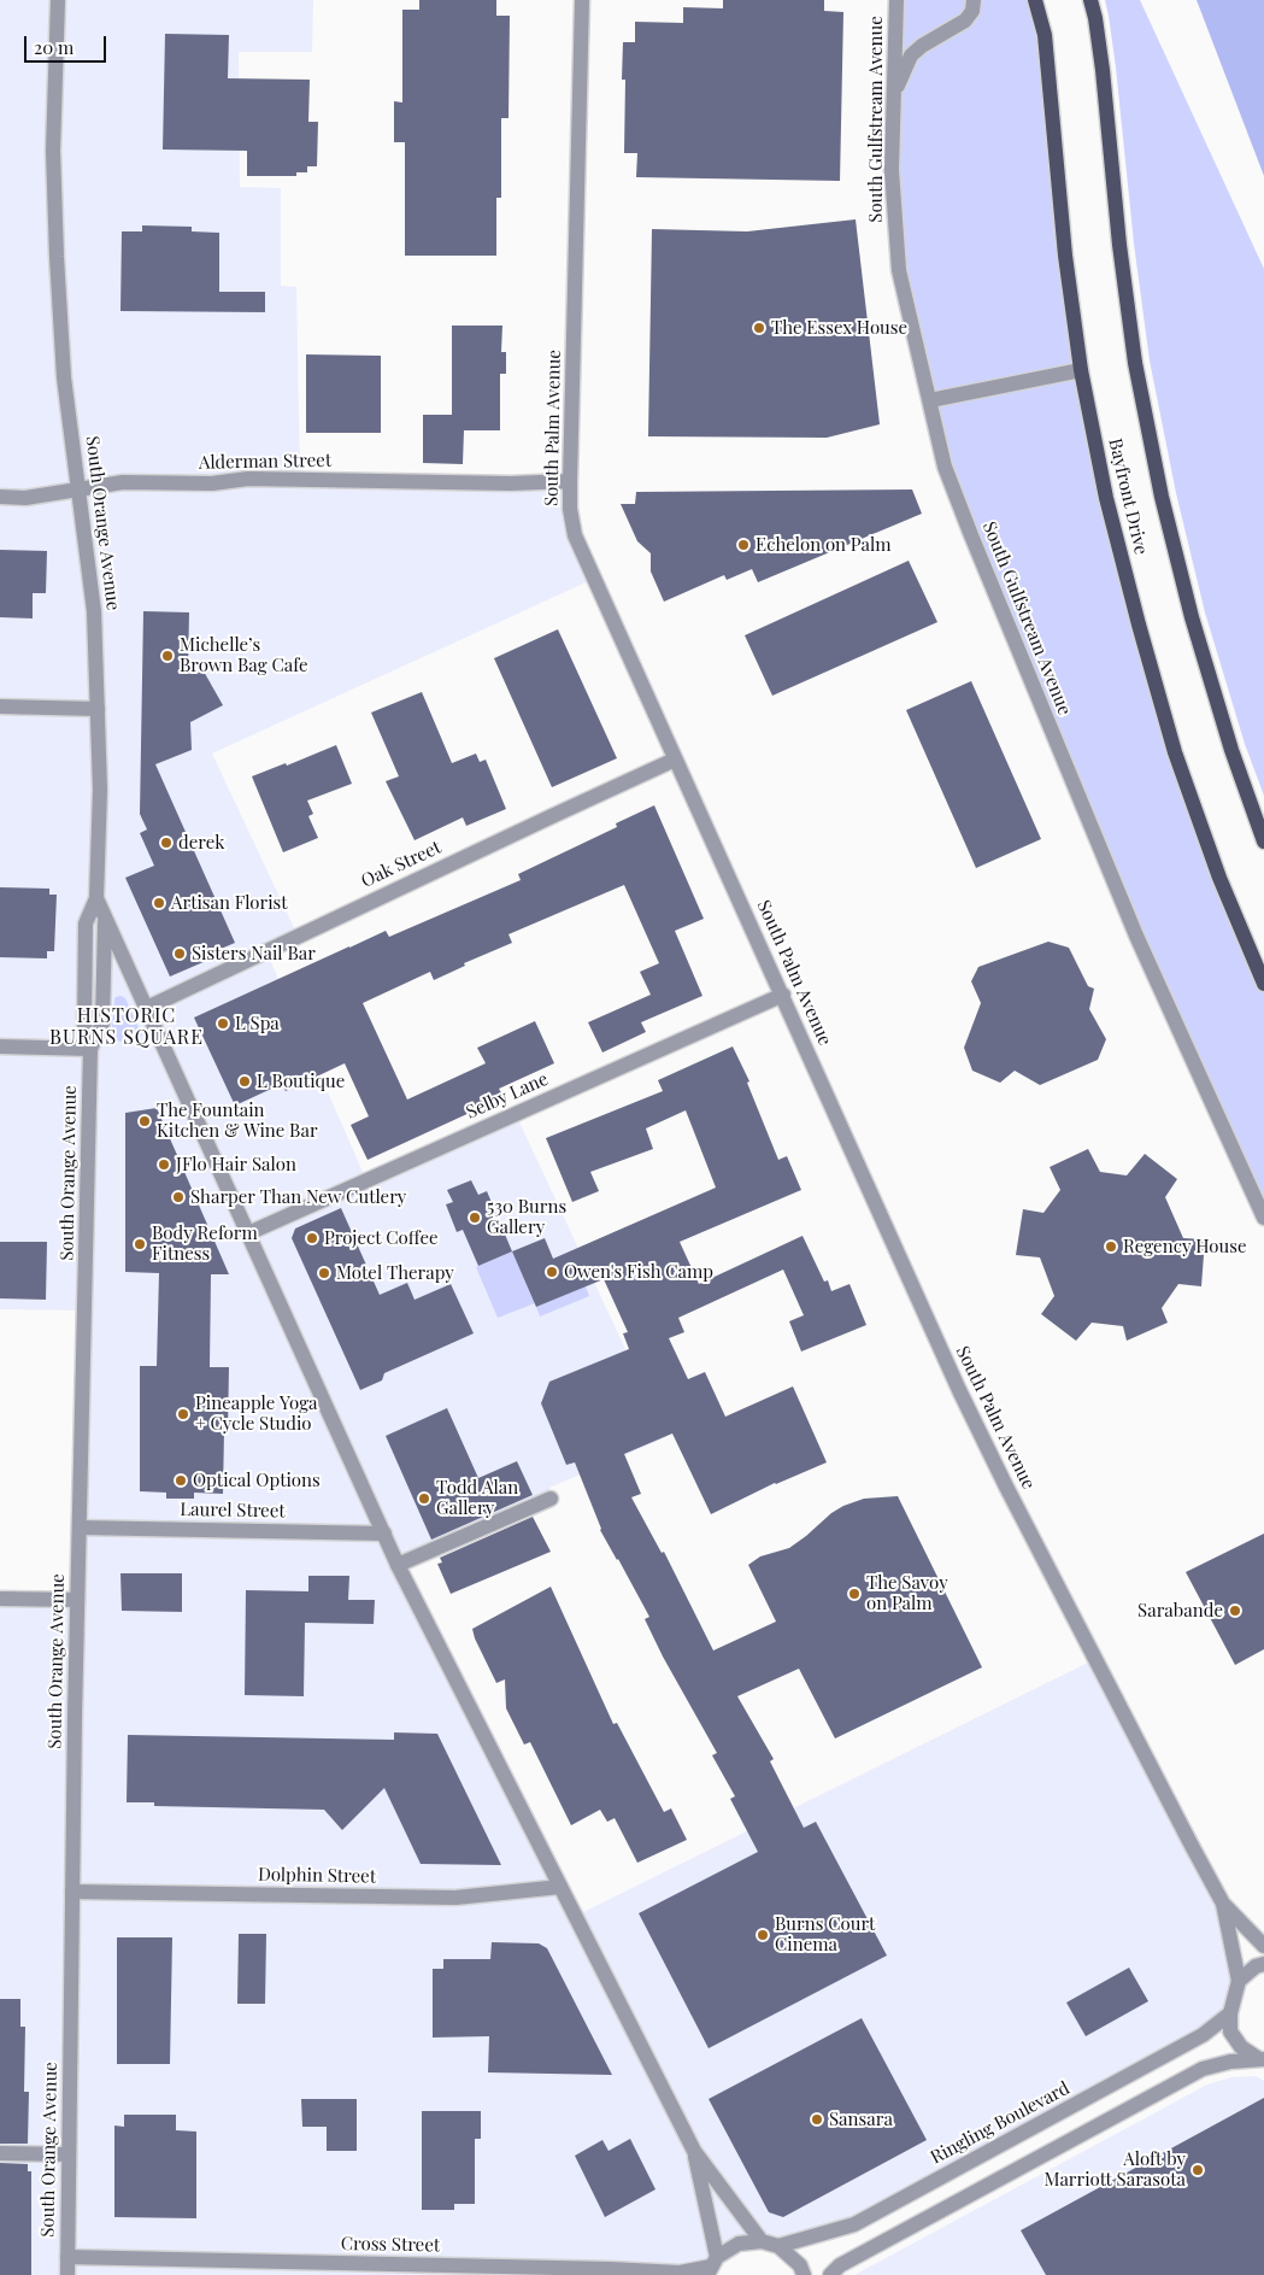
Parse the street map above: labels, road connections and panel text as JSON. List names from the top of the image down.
{
  "streets": {
    "main road": ["Bayfront Drive"],
    "street": [
      "South Gulfstream Avenue",
      "South Palm Avenue",
      "Alderman Street",
      "South Orange Avenue",
      "Oak Street",
      "Selby Lane",
      "Laurel Street",
      "Dolphin Street",
      "Ringling Boulevard",
      "Cross Street"
    ]
  },
  "crossings": [
    ["South Palm Avenue", "Alderman Street"],
    ["South Palm Avenue", "Oak Street"],
    ["South Palm Avenue", "Selby Lane"],
    ["Alderman Street", "South Orange Avenue"],
    ["South Orange Avenue", "Laurel Street"],
    ["South Orange Avenue", "Dolphin Street"],
    ["South Orange Avenue", "Cross Street"]
  ],
  "districts": ["HISTORIC BURNS SQUARE"],
  "places": [
    "The Essex House",
    "Echelon on Palm",
    "Michelle’s Brown Bag Cafe",
    "derek",
    "Artisan Florist",
    "Sisters Nail Bar",
    "L Spa",
    "L Boutique",
    "The Fountain Kitchen & Wine Bar",
    "JFlo Hair Salon",
    "Sharper Than New Cutlery",
    "530 Burns Gallery",
    "Project Coffee",
    "Body Reform Fitness",
    "Regency House",
    "Owen's Fish Camp",
    "Motel Therapy",
    "Pineapple Yoga + Cycle Studio",
    "Optical Options",
    "Todd Alan Gallery",
    "The Savoy on Palm",
    "Sarabande",
    "Burns Court Cinema",
    "Sansara",
    "Aloft by Marriott Sarasota"
  ],
  "scale_bar": "20 m"
}
